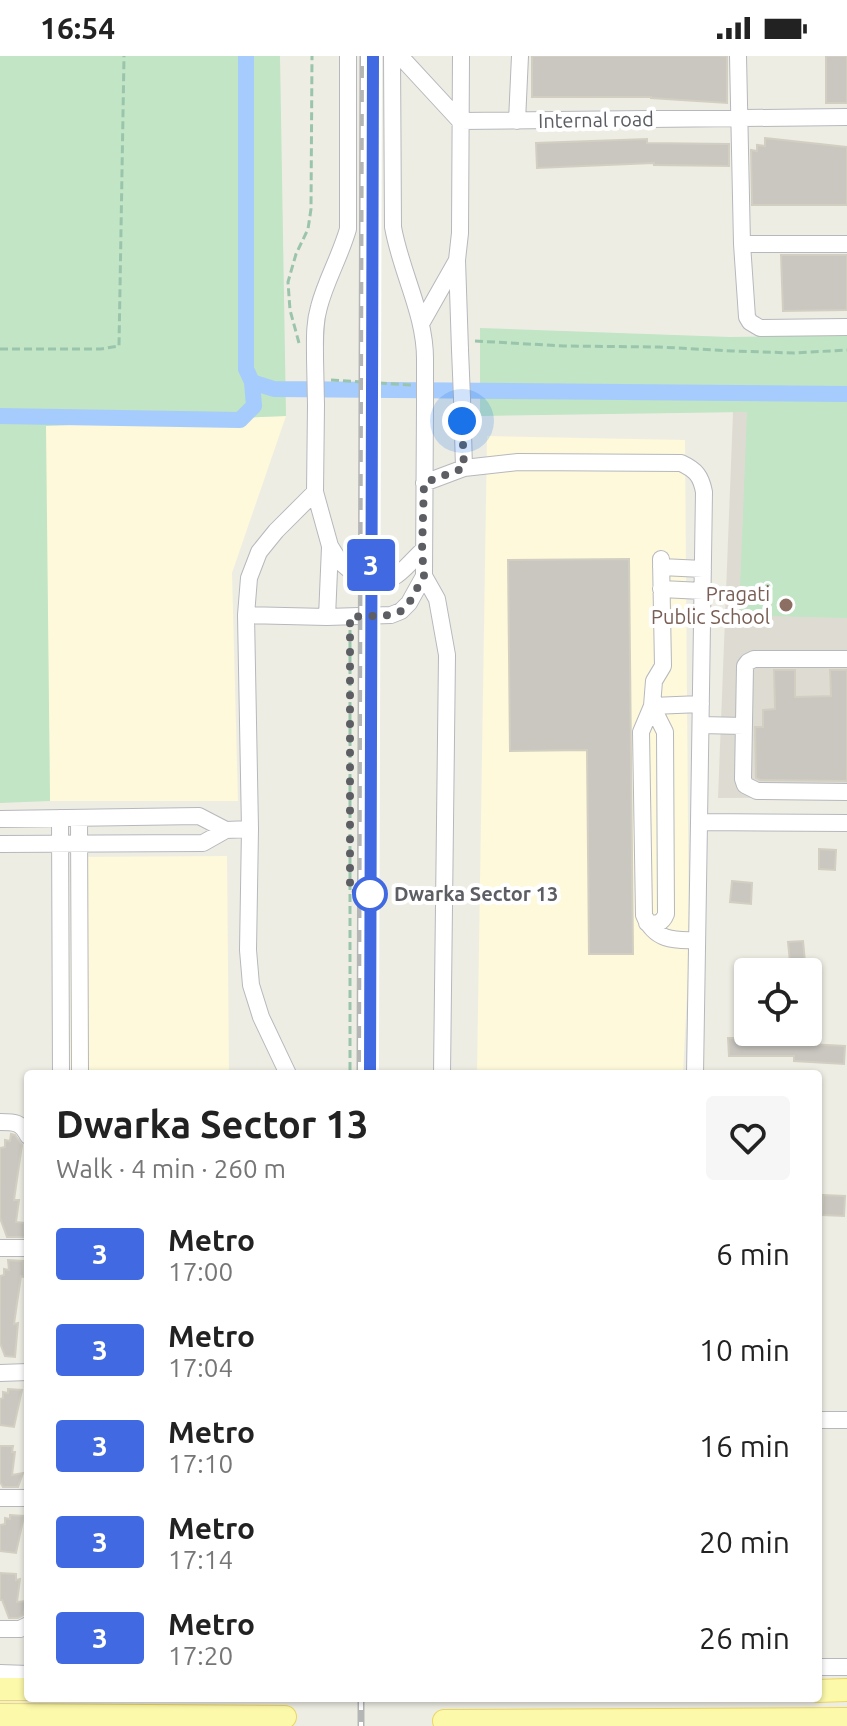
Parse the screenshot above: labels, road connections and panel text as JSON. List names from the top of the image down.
{
  "streets": {
    "street": ["Internal road"]
  },
  "places": ["Pragati Public School", "Dwarka Sector 13"],
  "lines": ["metro line 3"],
  "page": {
    "status": "16:54",
    "on_map": "3",
    "heading": ["Dwarka Sector 13", "Walk · 4 min · 260 m"],
    "list": [
      {
        "mark": "3",
        "name": "Metro",
        "note": "17:00",
        "value": "6 min"
      },
      {
        "mark": "3",
        "name": "Metro",
        "note": "17:04",
        "value": "10 min"
      },
      {
        "mark": "3",
        "name": "Metro",
        "note": "17:10",
        "value": "16 min"
      },
      {
        "mark": "3",
        "name": "Metro",
        "note": "17:14",
        "value": "20 min"
      },
      {
        "mark": "3",
        "name": "Metro",
        "note": "17:20",
        "value": "26 min"
      }
    ]
  }
}
